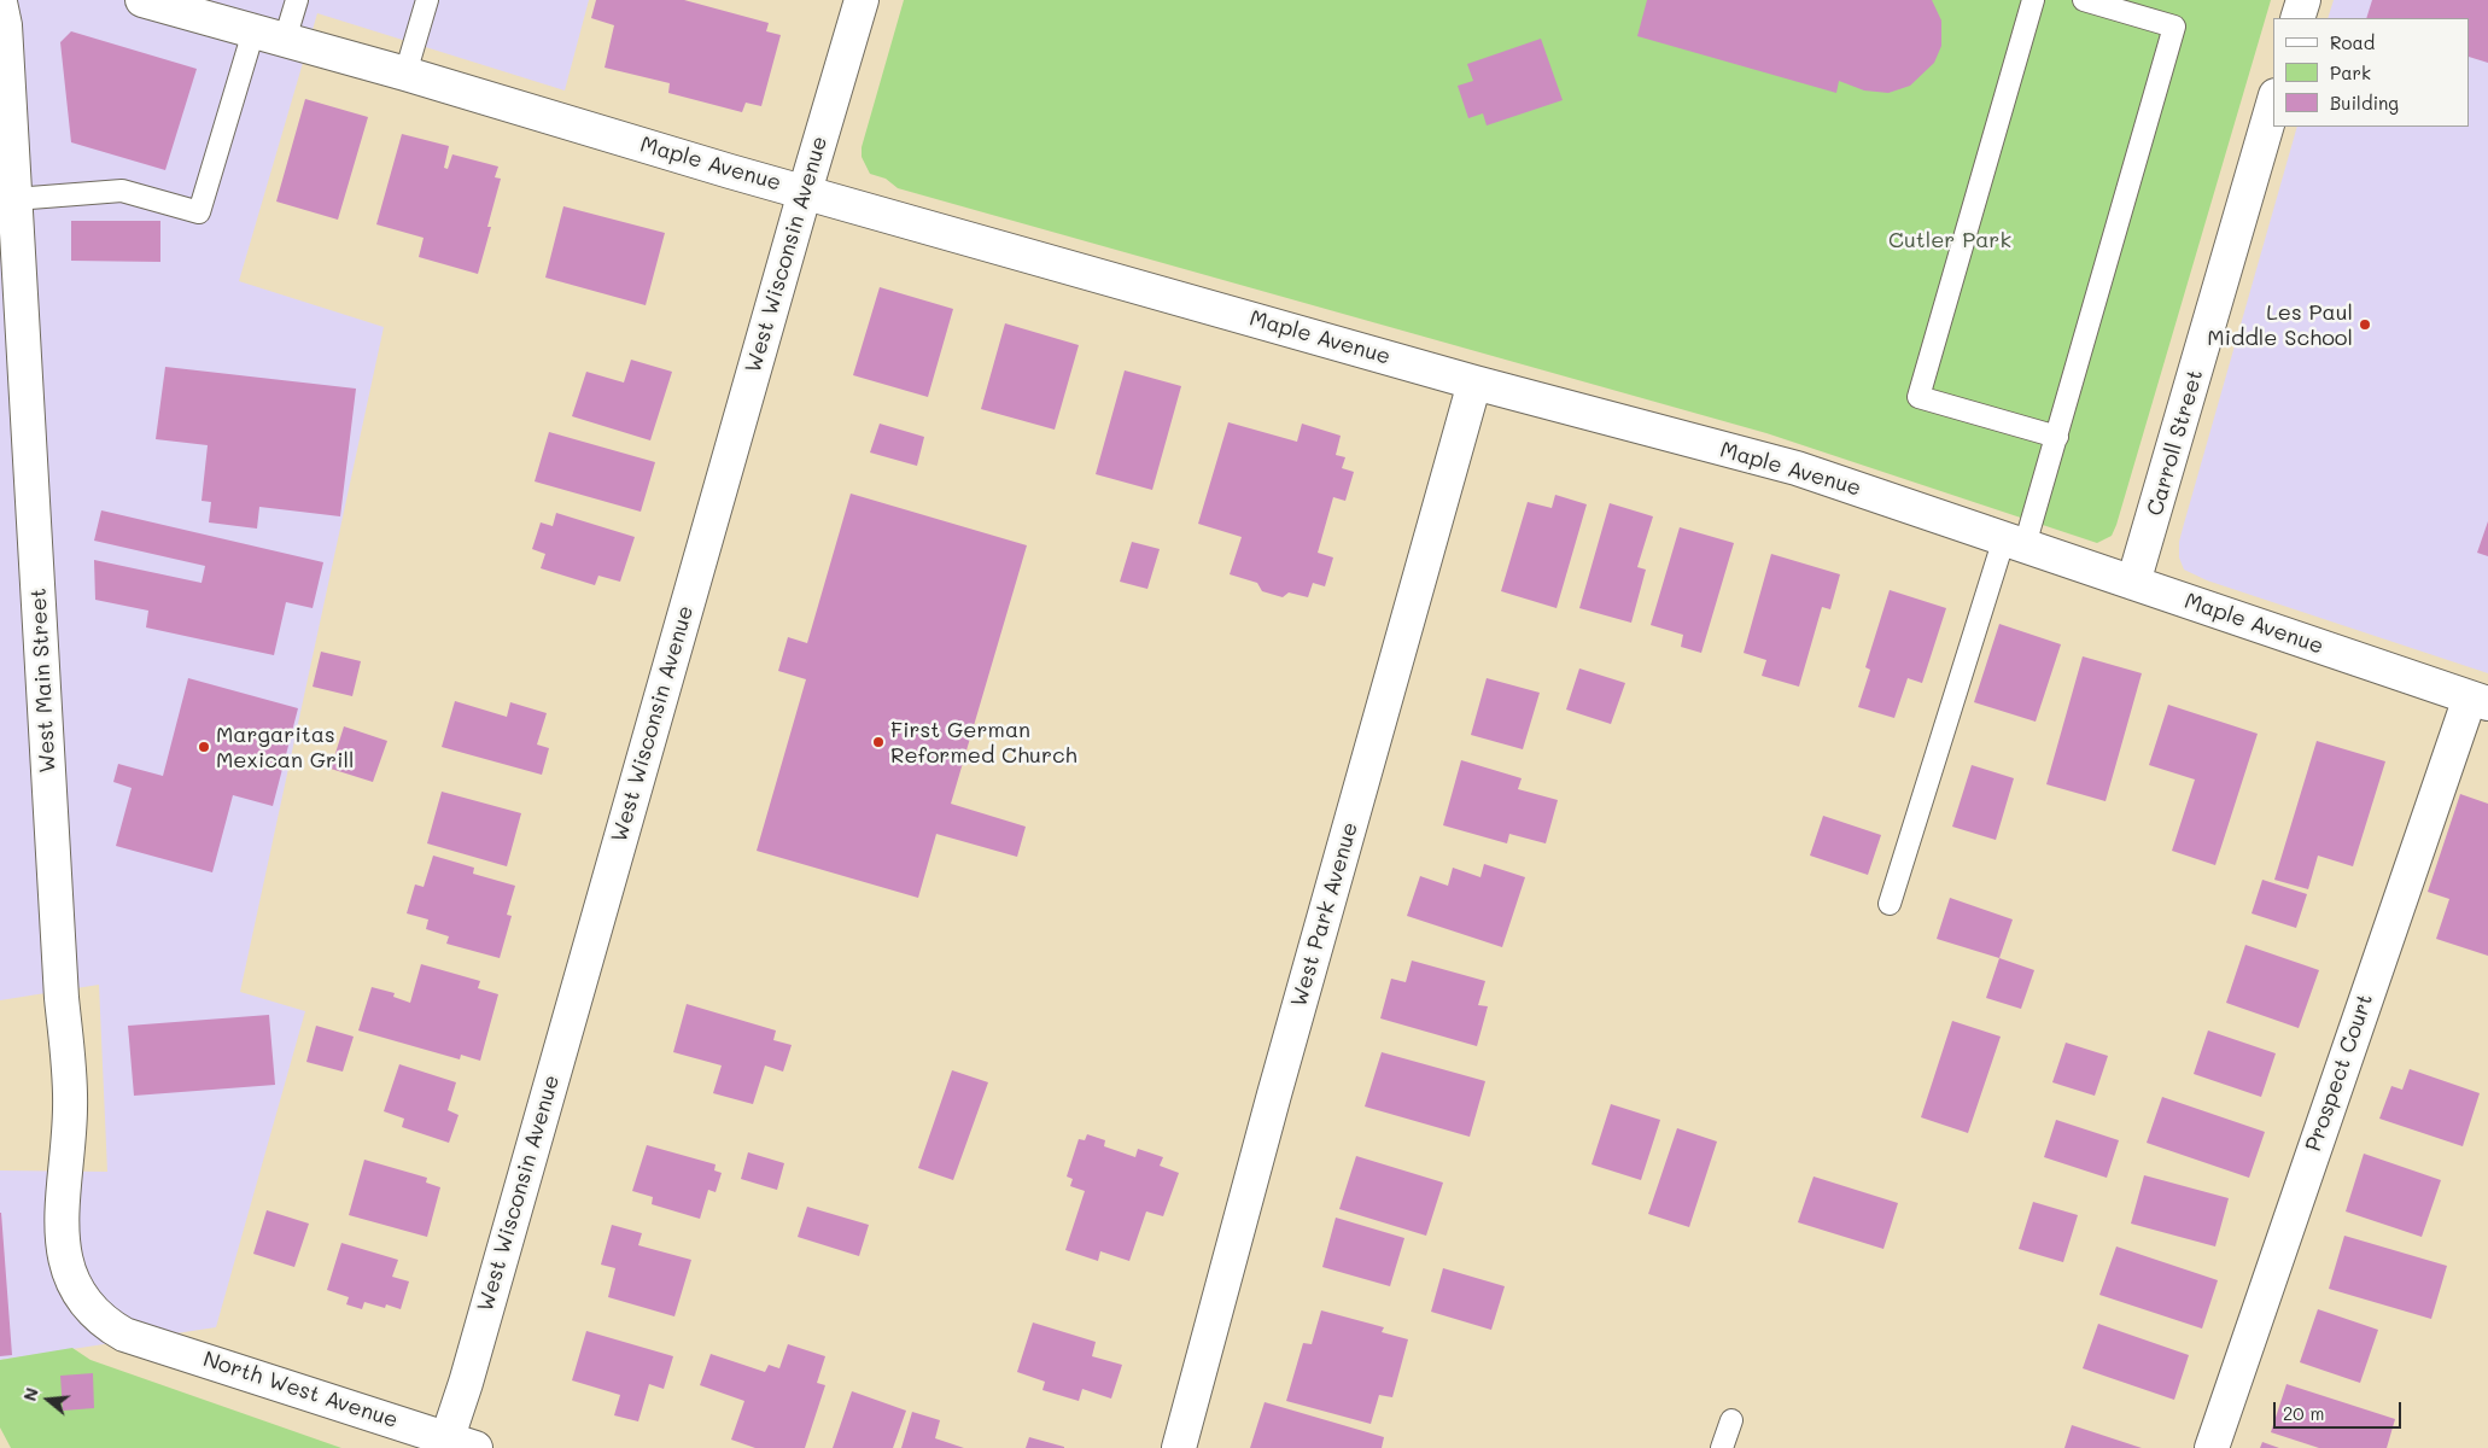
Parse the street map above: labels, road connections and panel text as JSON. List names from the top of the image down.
{
  "streets": {
    "street": [
      "Maple Avenue",
      "West Wisconsin Avenue",
      "Carroll Street",
      "West Main Street",
      "West Park Avenue",
      "Prospect Court",
      "North West Avenue"
    ]
  },
  "crossings": [
    ["Maple Avenue", "West Wisconsin Avenue"],
    ["Maple Avenue", "Carroll Street"],
    ["Maple Avenue", "West Park Avenue"],
    ["Maple Avenue", "Prospect Court"],
    ["West Wisconsin Avenue", "North West Avenue"],
    ["West Main Street", "North West Avenue"]
  ],
  "parks": ["Cutler Park"],
  "places": ["Les Paul Middle School", "First German Reformed Church", "Margaritas Mexican Grill"],
  "legend": ["Road", "Park", "Building"],
  "scale_bar": "20 m",
  "north": "left"
}
